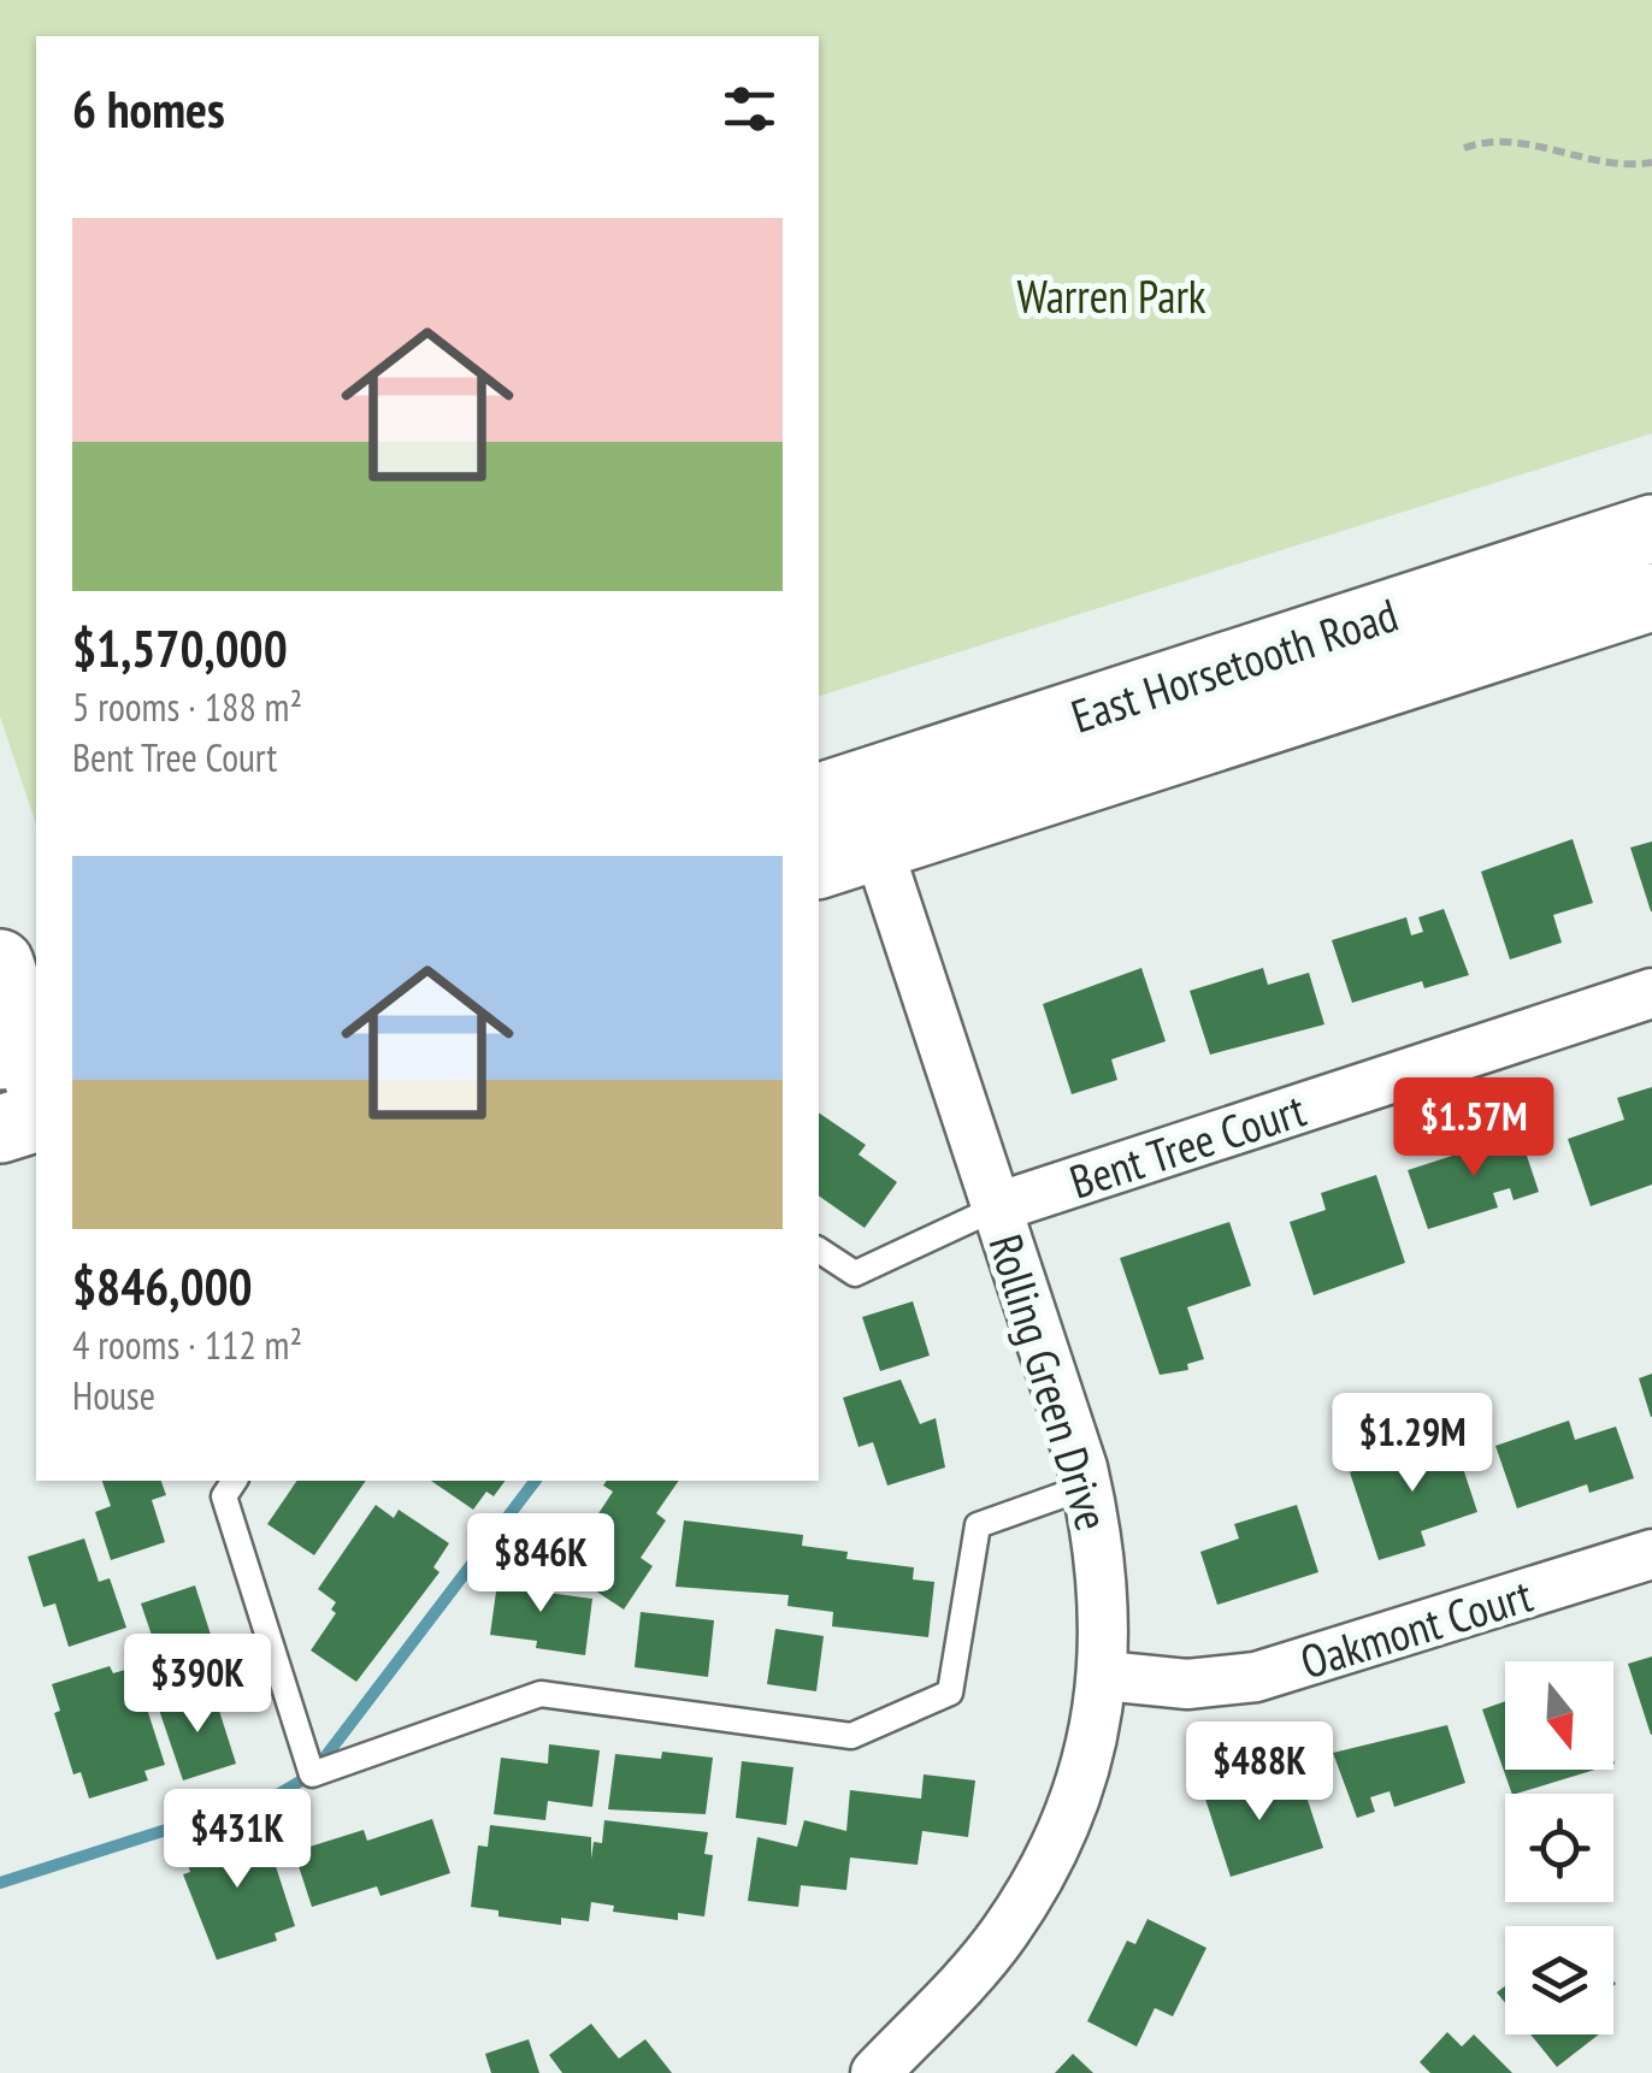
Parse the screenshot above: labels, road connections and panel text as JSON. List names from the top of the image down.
{
  "streets": {
    "main road": ["East Horsetooth Road"],
    "street": ["Bent Tree Court", "Rolling Green Drive", "Oakmont Court"]
  },
  "crossings": [
    ["East Horsetooth Road", "Rolling Green Drive"],
    ["Bent Tree Court", "Rolling Green Drive"],
    ["Rolling Green Drive", "Oakmont Court"]
  ],
  "parks": ["Warren Park"],
  "north": "bottom",
  "page": {
    "heading": "6 homes",
    "list": [
      {
        "name": "$1,570,000",
        "note": "5 rooms · 188 m² · Bent Tree Court"
      },
      {
        "name": "$846,000",
        "note": "4 rooms · 112 m² · House"
      }
    ],
    "price": [
      "$1.57M",
      "$1.29M",
      "$846K",
      "$390K",
      "$488K",
      "$431K"
    ]
  }
}
